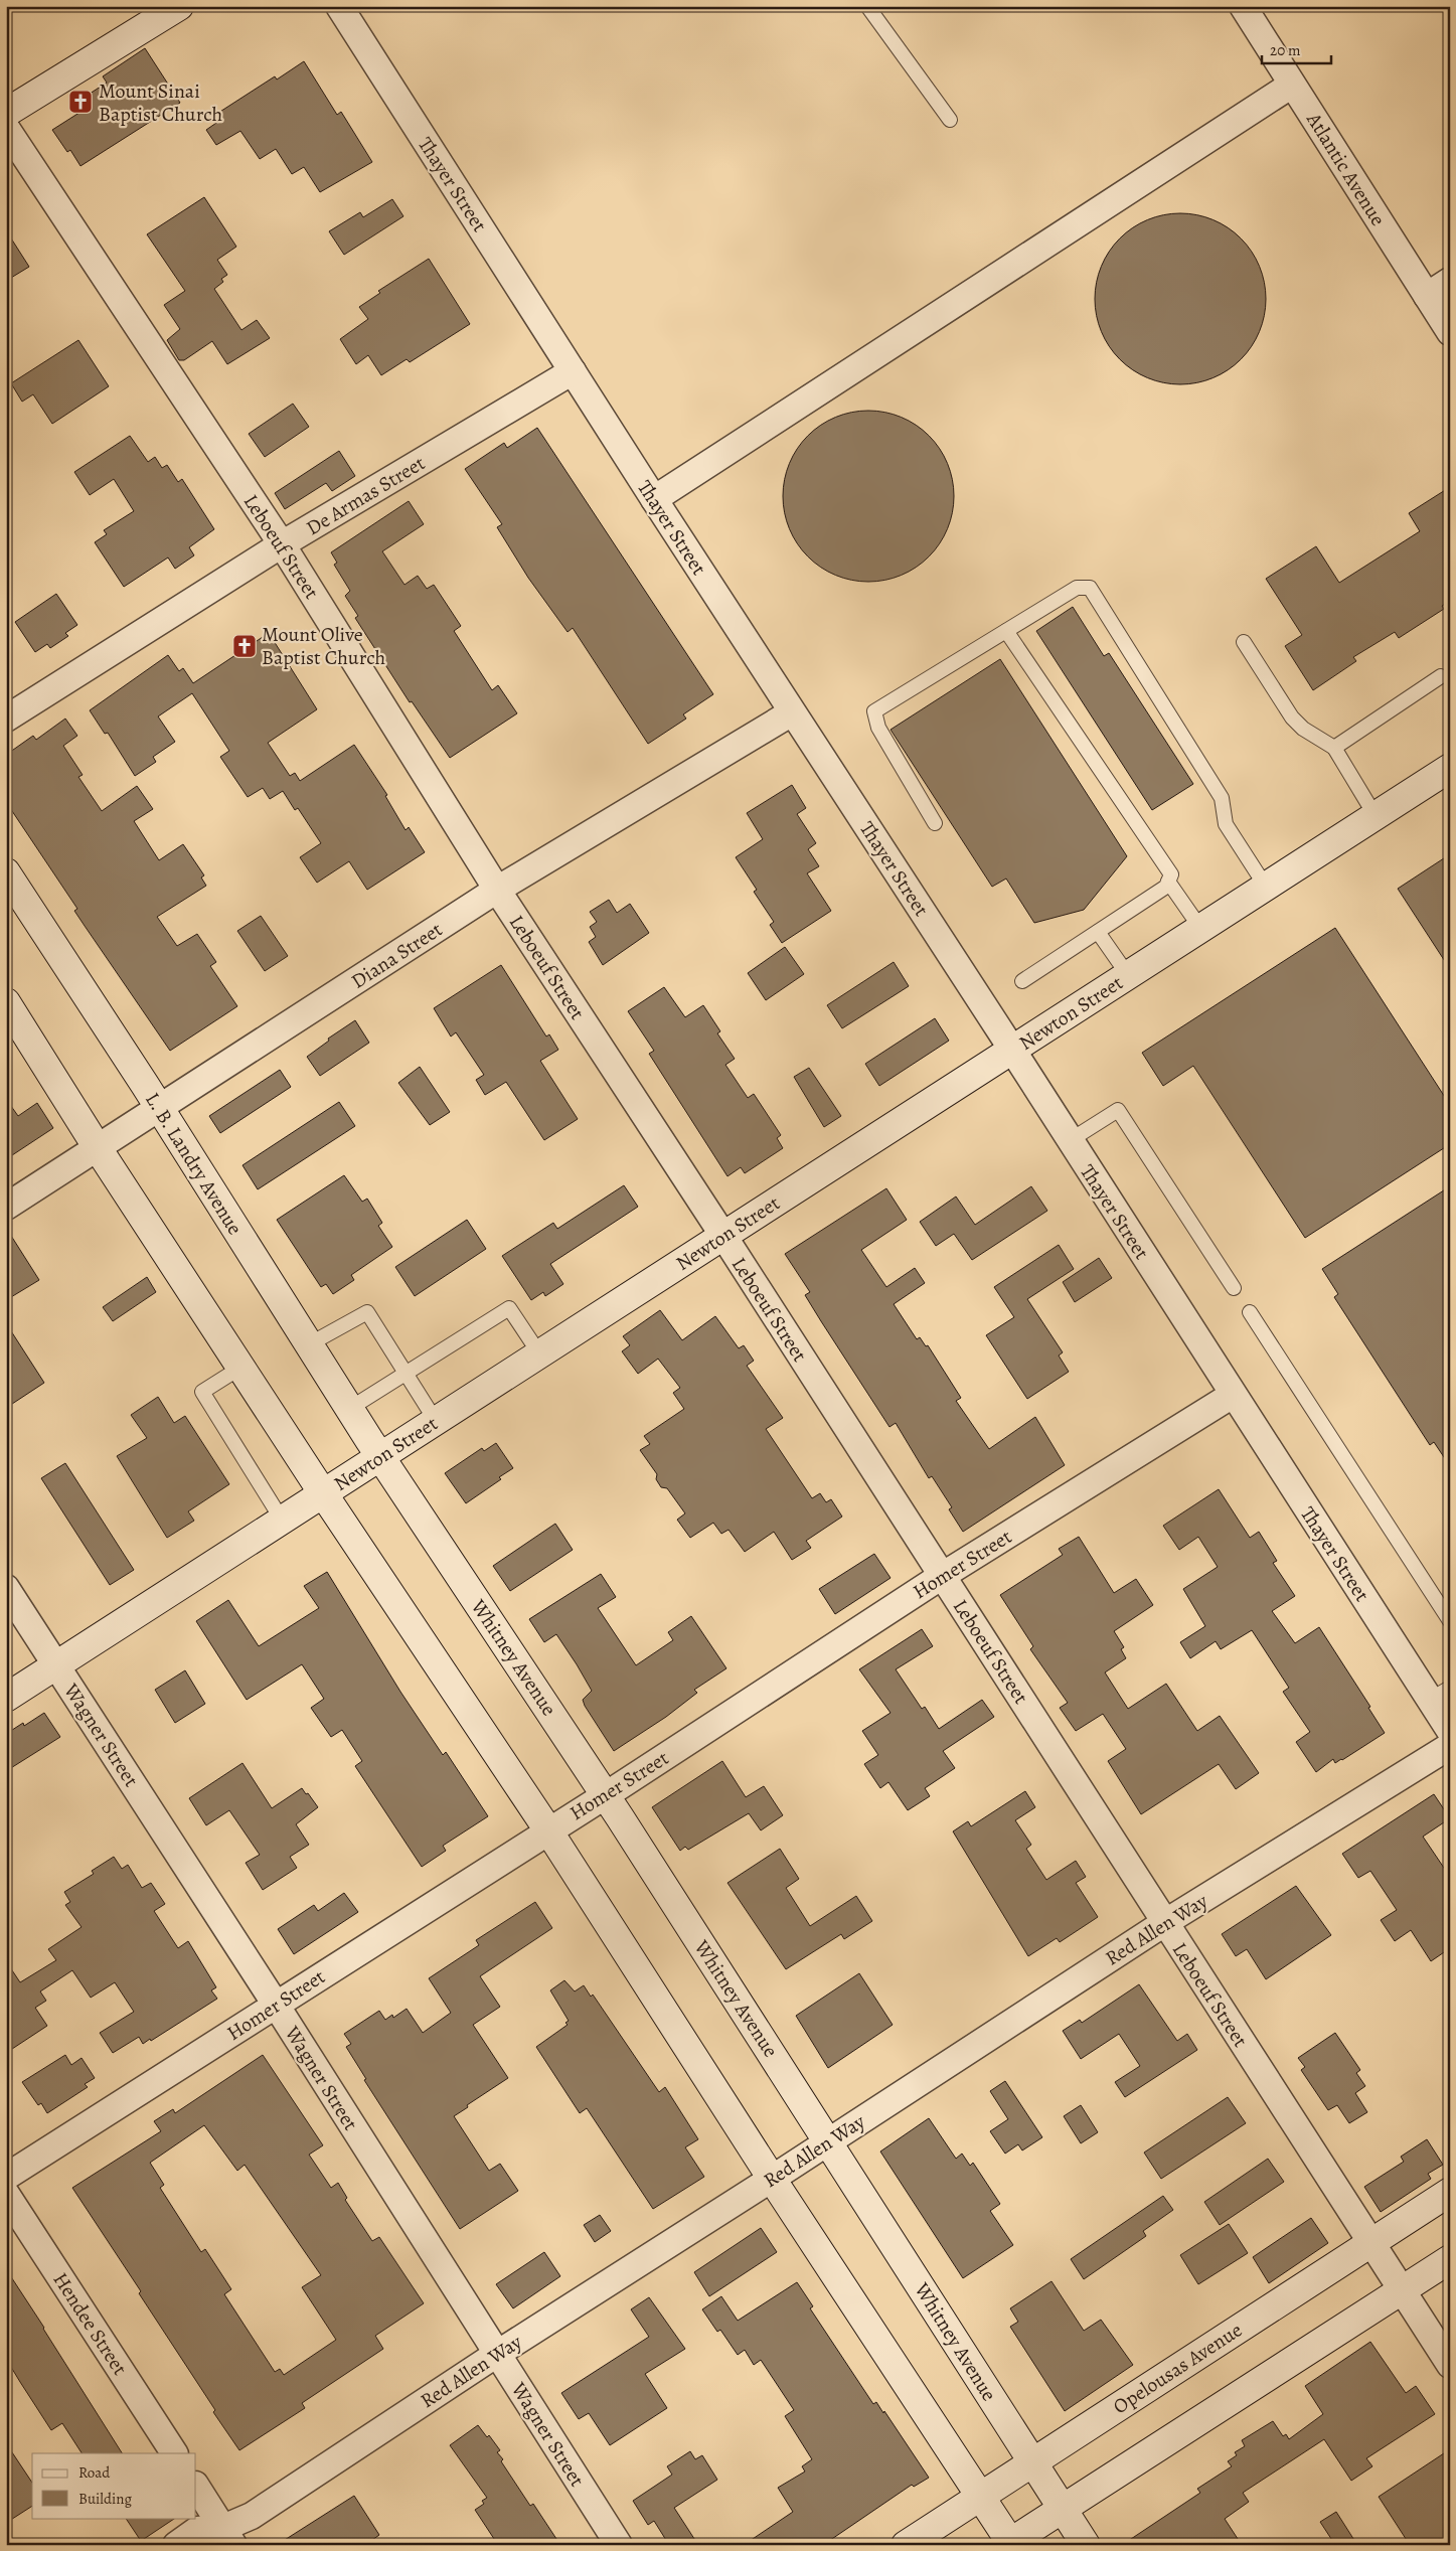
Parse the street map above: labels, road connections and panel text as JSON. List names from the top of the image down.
{
  "streets": {
    "street": [
      "Atlantic Avenue",
      "Thayer Street",
      "De Armas Street",
      "Leboeuf Street",
      "Diana Street",
      "Newton Street",
      "L. B. Landry Avenue",
      "Homer Street",
      "Whitney Avenue",
      "Wagner Street",
      "Red Allen Way",
      "Hendee Street",
      "Opelousas Avenue"
    ]
  },
  "crossings": [
    ["Thayer Street", "De Armas Street"],
    ["Thayer Street", "Diana Street"],
    ["Thayer Street", "Newton Street"],
    ["Thayer Street", "Homer Street"],
    ["De Armas Street", "Leboeuf Street"],
    ["Leboeuf Street", "Diana Street"],
    ["Leboeuf Street", "Newton Street"],
    ["Leboeuf Street", "Homer Street"],
    ["Leboeuf Street", "Red Allen Way"],
    ["Leboeuf Street", "Opelousas Avenue"],
    ["Diana Street", "L. B. Landry Avenue"],
    ["Newton Street", "L. B. Landry Avenue"],
    ["Newton Street", "Whitney Avenue"],
    ["Newton Street", "Wagner Street"],
    ["L. B. Landry Avenue", "Whitney Avenue"],
    ["Homer Street", "Whitney Avenue"],
    ["Homer Street", "Wagner Street"],
    ["Whitney Avenue", "Red Allen Way"],
    ["Whitney Avenue", "Opelousas Avenue"],
    ["Wagner Street", "Red Allen Way"]
  ],
  "places": {
    "church": ["Mount Sinai Baptist Church", "Mount Olive Baptist Church"]
  },
  "legend": ["Road", "Building"],
  "scale_bar": "20 m"
}
